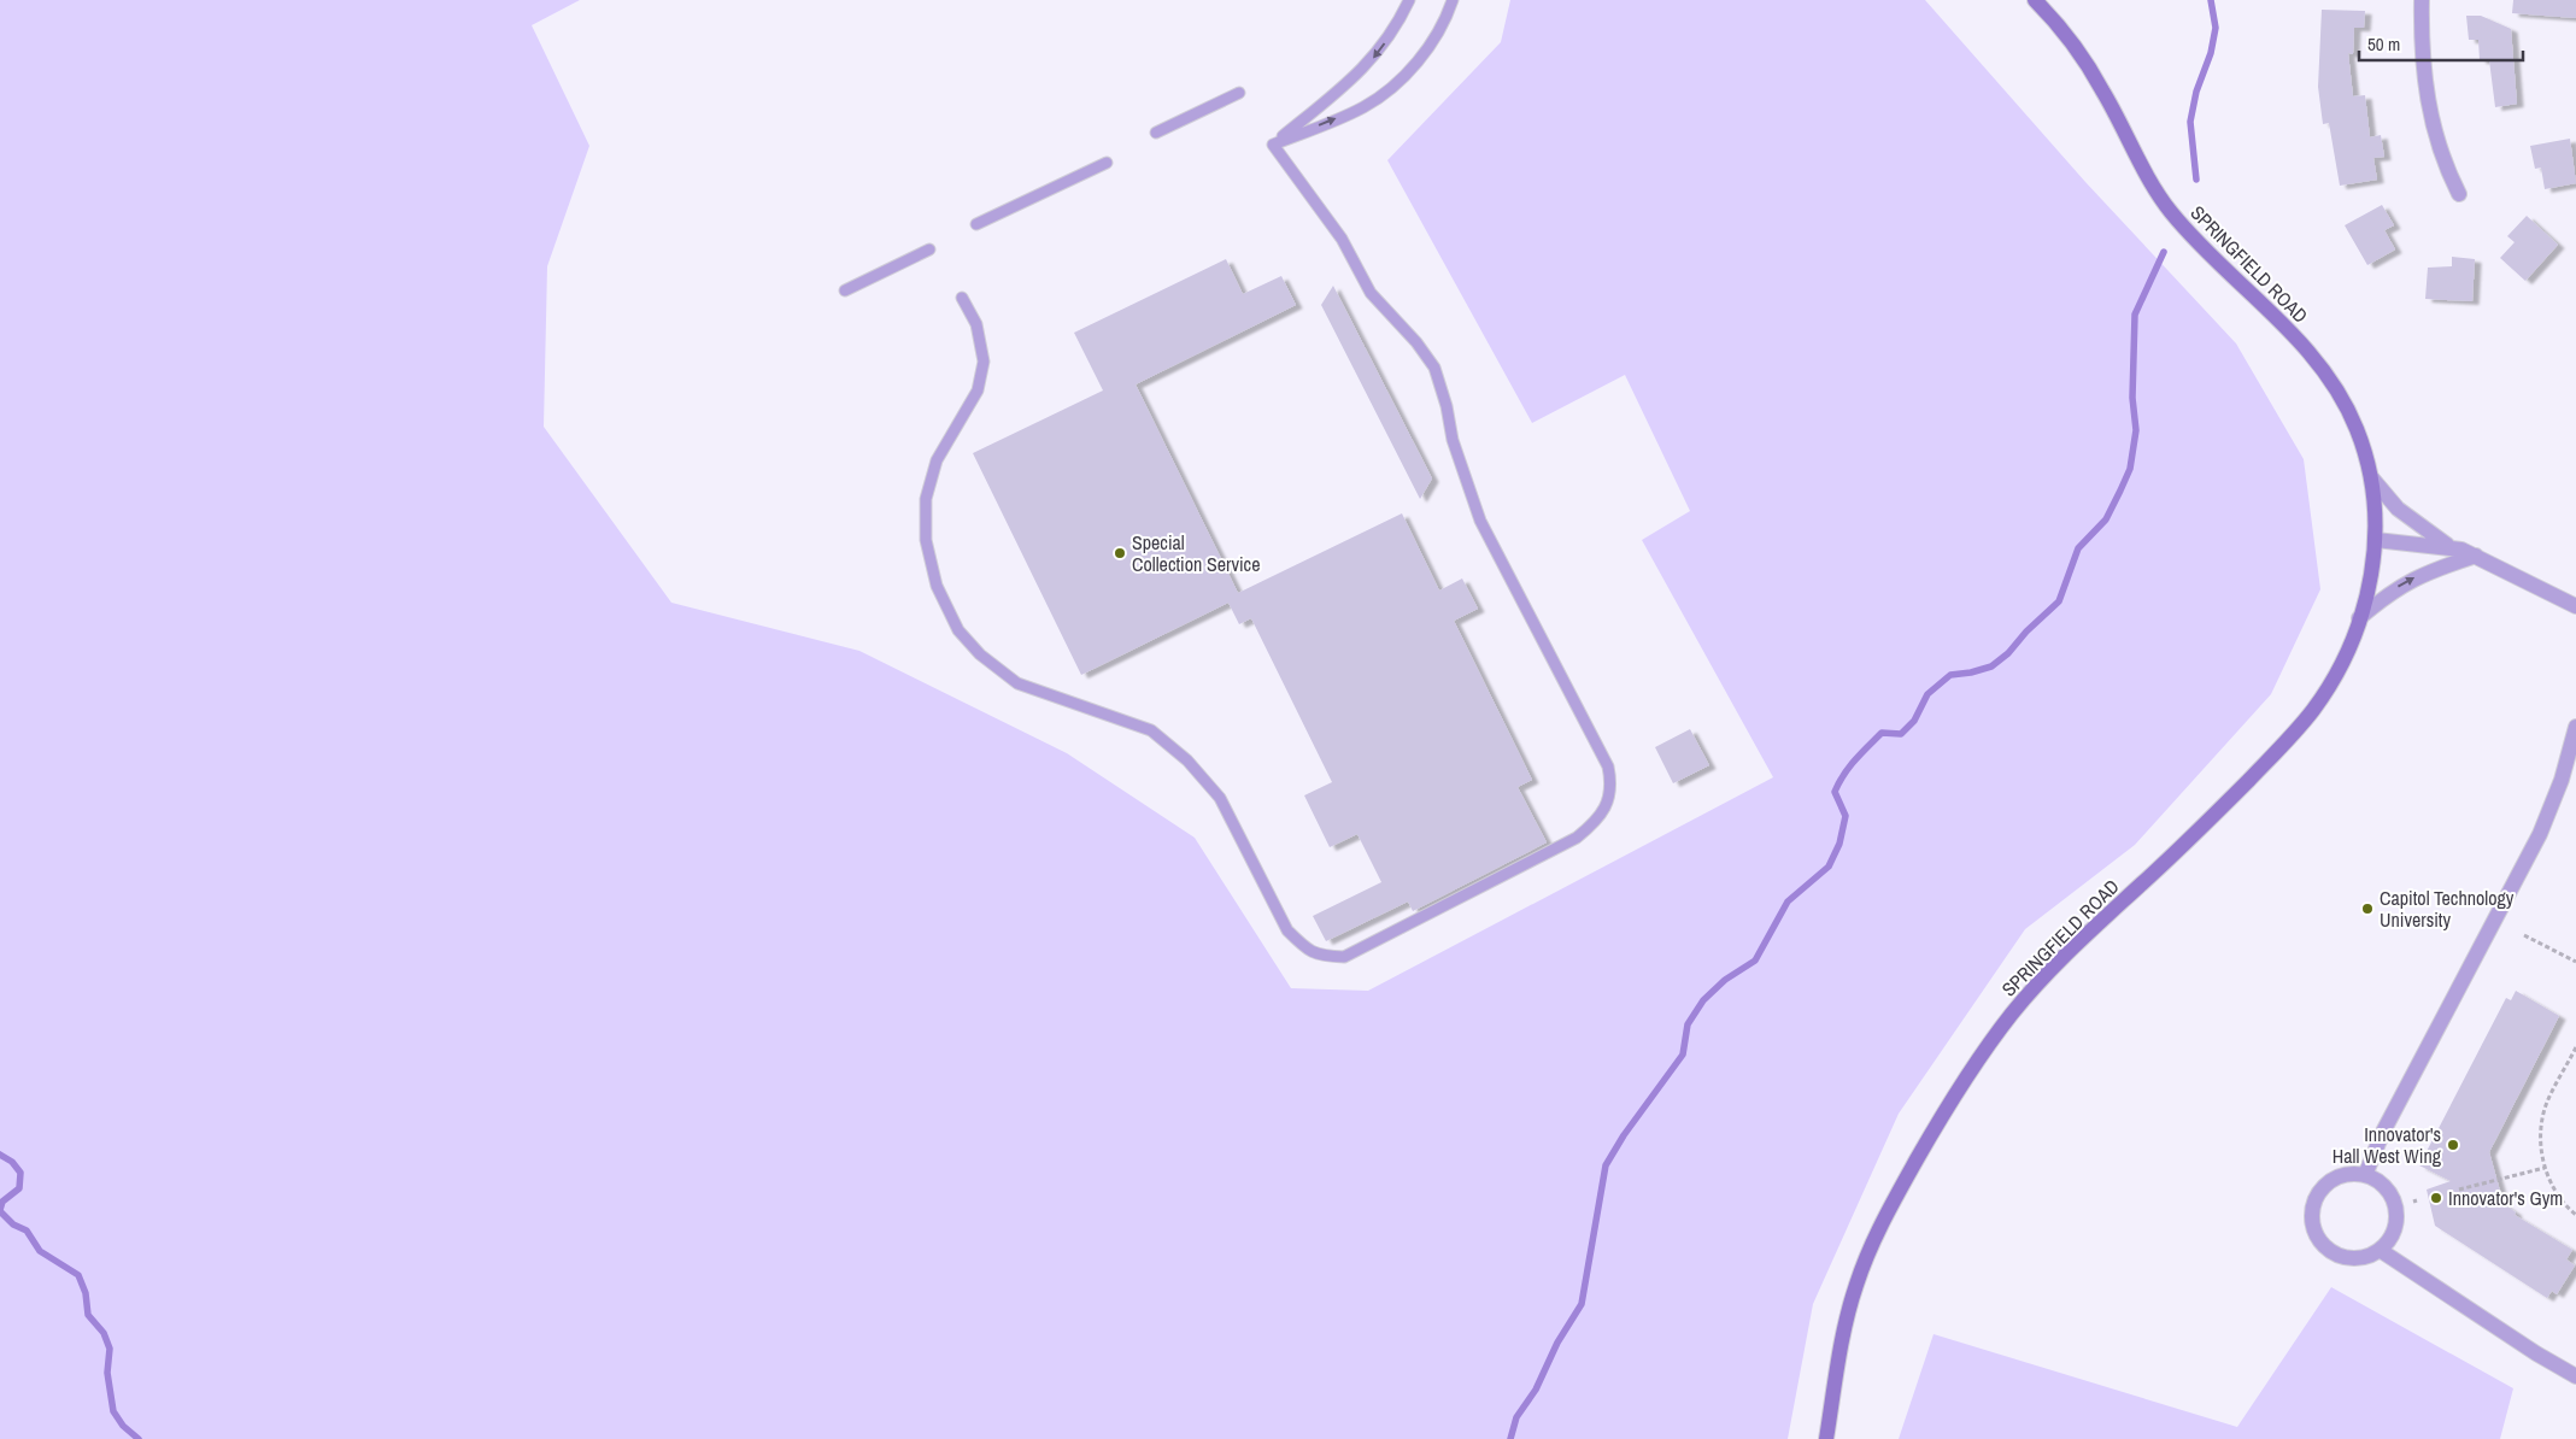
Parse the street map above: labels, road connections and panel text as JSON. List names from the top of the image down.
{
  "streets": {
    "street": ["SPRINGFIELD ROAD"]
  },
  "places": [
    "Special Collection Service",
    "Capitol Technology University",
    "Innovator's Hall West Wing",
    "Innovator's Gym"
  ],
  "scale_bar": "50 m"
}
